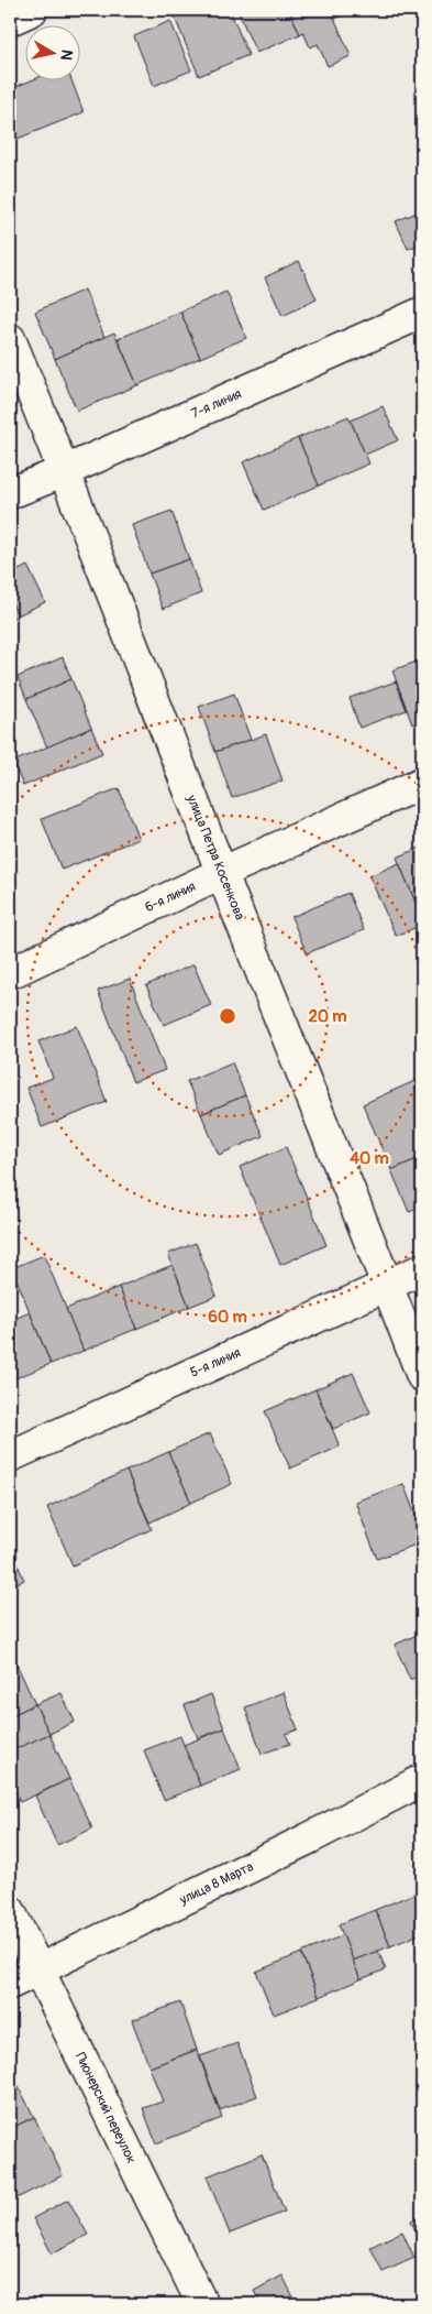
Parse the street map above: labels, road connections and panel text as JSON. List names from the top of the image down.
{
  "streets": {
    "street": [
      "7-я линия",
      "улица Петра Косенкова",
      "6-я линия",
      "5-я линия",
      "улица 8 Марта",
      "Пионерский переулок"
    ]
  },
  "crossings": [
    ["7-я линия", "улица Петра Косенкова"],
    ["улица Петра Косенкова", "6-я линия"],
    ["улица Петра Косенкова", "5-я линия"],
    ["улица 8 Марта", "Пионерский переулок"]
  ],
  "north": "right",
  "rings": ["20 m", "40 m", "60 m"]
}
